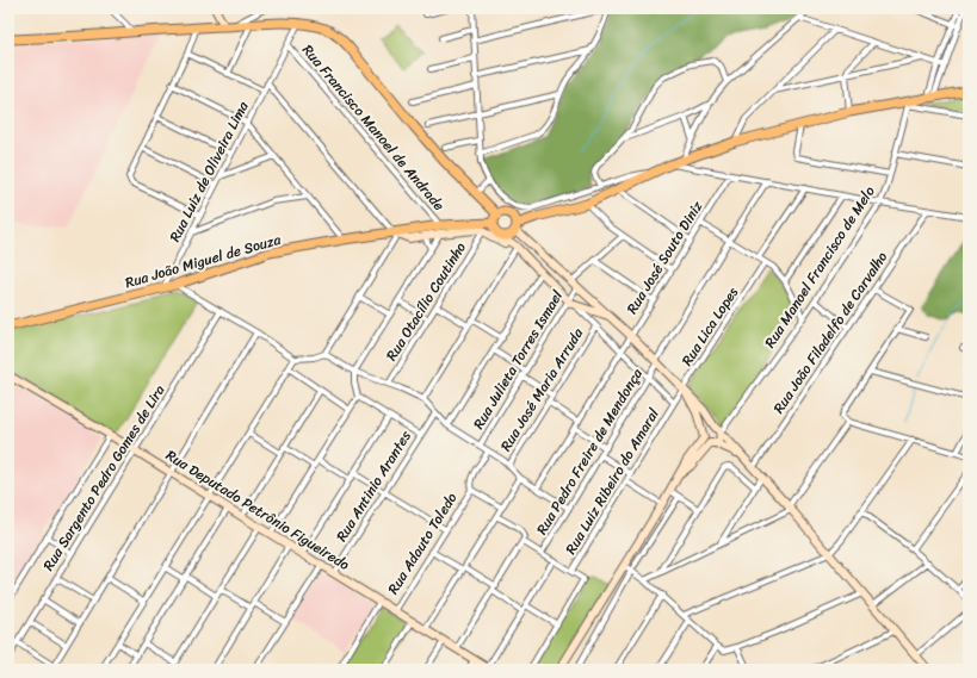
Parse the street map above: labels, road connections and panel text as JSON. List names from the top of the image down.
{
  "streets": {
    "main road": ["Rua João Miguel de Souza", "Rua Deputado Petrônio Figueiredo"],
    "street": [
      "Rua Francisco Manoel de Andrade",
      "Rua Luiz de Oliveira Lima",
      "Rua José Souto Diniz",
      "Rua Manoel Francisco de Melo",
      "Rua Otacílio Coutinho",
      "Rua Lica Lopes",
      "Rua João Filadelfo de Carvalho",
      "Rua Julieta Torres Ismael",
      "Rua José Maria Arruda",
      "Rua Pedro Freire de Mendonça",
      "Rua Sargento Pedro Gomes de Lira",
      "Rua Luiz Ribeiro do Amaral",
      "Rua Antinio Arantes",
      "Rua Adauto Toledo"
    ]
  },
  "crossings": [
    ["Rua Francisco Manoel de Andrade", "Rua Luiz de Oliveira Lima"],
    ["Rua Francisco Manoel de Andrade", "Rua João Miguel de Souza"],
    ["Rua Luiz de Oliveira Lima", "Rua João Miguel de Souza"],
    ["Rua Lica Lopes", "Rua Luiz Ribeiro do Amaral"],
    ["Rua Sargento Pedro Gomes de Lira", "Rua Deputado Petrônio Figueiredo"],
    ["Rua Antinio Arantes", "Rua Deputado Petrônio Figueiredo"],
    ["Rua Deputado Petrônio Figueiredo", "Rua Adauto Toledo"]
  ]
}
